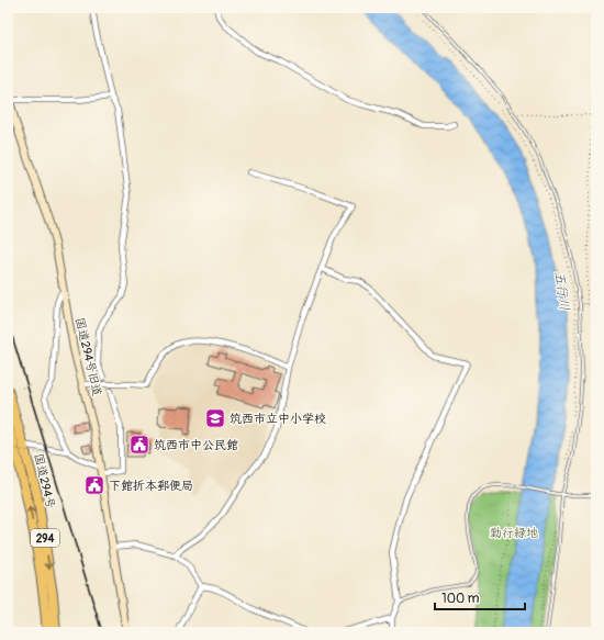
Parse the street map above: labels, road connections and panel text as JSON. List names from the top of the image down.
{
  "streets": {
    "highway": ["国道294号", "294"],
    "street": ["国道294号旧道"]
  },
  "water": ["五行川"],
  "parks": ["勤行緑地"],
  "places": {
    "school or university": ["筑西市立中小学校"],
    "public building": ["筑西市中公民館", "下館折本郵便局"]
  },
  "scale_bar": "100 m"
}
